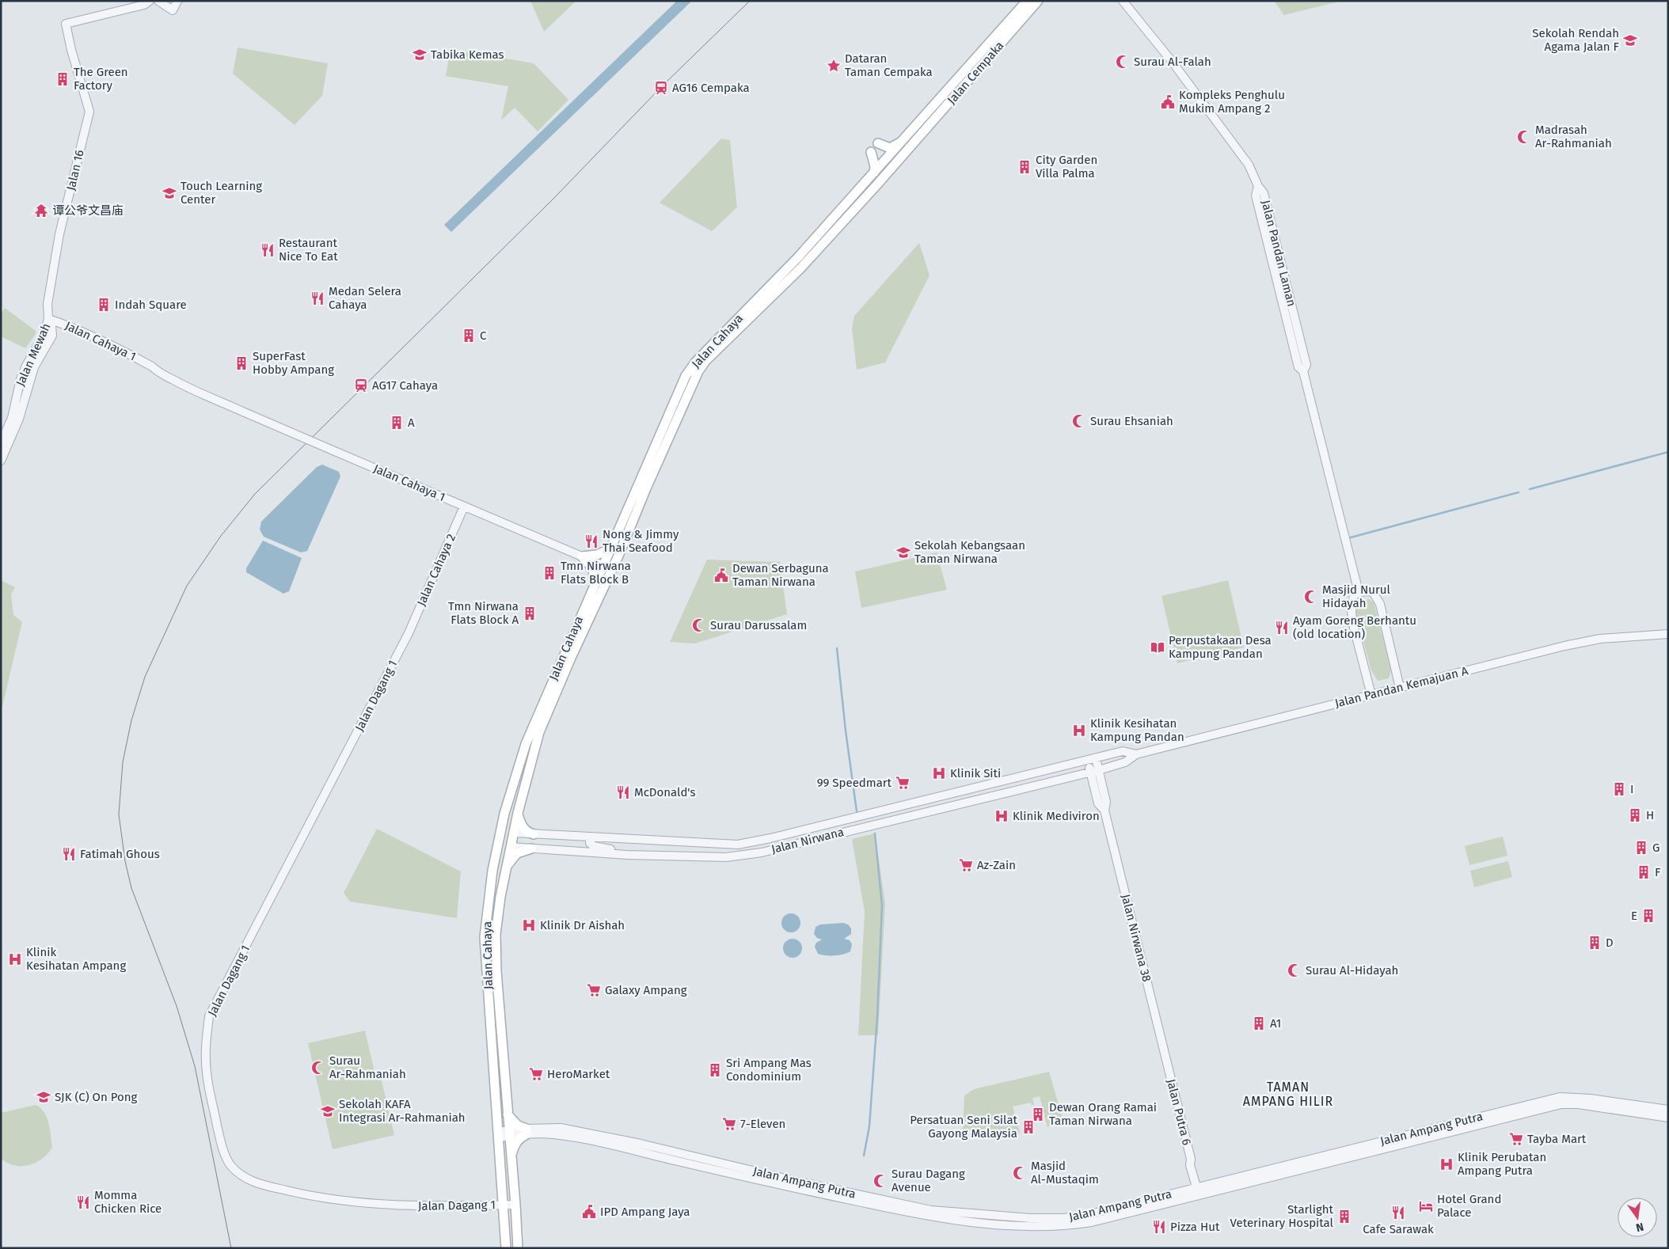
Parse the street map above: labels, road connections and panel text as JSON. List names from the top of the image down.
{
  "streets": {
    "main road": ["Jalan Cempaka", "Jalan Cahaya"],
    "street": [
      "Jalan 16",
      "Jalan Pandan Laman",
      "Jalan Cahaya 1",
      "Jalan Mewah",
      "Jalan Cahaya 2",
      "Jalan Pandan Kemajuan A",
      "Jalan Dagang 1",
      "Jalan Nirwana",
      "Jalan Nirwana 38",
      "Jalan Putra 6",
      "Jalan Ampang Putra"
    ]
  },
  "crossings": [
    ["Jalan Cempaka", "Jalan Cahaya"],
    ["Jalan 16", "Jalan Cahaya 1"],
    ["Jalan 16", "Jalan Mewah"],
    ["Jalan Cahaya 1", "Jalan Cahaya"],
    ["Jalan Cahaya 1", "Jalan Mewah"],
    ["Jalan Cahaya 1", "Jalan Cahaya 2"],
    ["Jalan Cahaya", "Jalan Dagang 1"],
    ["Jalan Cahaya", "Jalan Nirwana"],
    ["Jalan Cahaya", "Jalan Ampang Putra"],
    ["Jalan Cahaya 2", "Jalan Dagang 1"],
    ["Jalan Pandan Kemajuan A", "Jalan Nirwana"],
    ["Jalan Pandan Kemajuan A", "Jalan Nirwana 38"],
    ["Jalan Nirwana", "Jalan Nirwana 38"],
    ["Jalan Nirwana 38", "Jalan Putra 6"],
    ["Jalan Putra 6", "Jalan Ampang Putra"]
  ],
  "districts": ["TAMAN AMPANG HILIR"],
  "places": {
    "school or university": [
      "Sekolah Rendah Agama Jalan F",
      "Tabika Kemas",
      "Touch Learning Center",
      "Sekolah Kebangsaan Taman Nirwana",
      "SJK (C) On Pong",
      "Sekolah KAFA Integrasi Ar-Rahmaniah"
    ],
    "mosque": [
      "Surau Al-Falah",
      "Madrasah Ar-Rahmaniah",
      "Surau Ehsaniah",
      "Masjid Nurul Hidayah",
      "Surau Darussalam",
      "Surau Al-Hidayah",
      "Surau Ar-Rahmaniah",
      "Masjid Al-Mustaqim",
      "Surau Dagang Avenue"
    ],
    "place": ["Dataran Taman Cempaka"],
    "building": [
      "The Green Factory",
      "City Garden Villa Palma",
      "Indah Square",
      "C",
      "SuperFast Hobby Ampang",
      "A",
      "Tmn Nirwana Flats Block B",
      "Tmn Nirwana Flats Block A",
      "I",
      "H",
      "G",
      "F",
      "E",
      "D",
      "A1",
      "Sri Ampang Mas Condominium",
      "Dewan Orang Ramai Taman Nirwana",
      "Persatuan Seni Silat Gayong Malaysia",
      "Starlight Veterinary Hospital"
    ],
    "station": ["AG16 Cempaka", "AG17 Cahaya"],
    "public building": ["Kompleks Penghulu Mukim Ampang 2", "Dewan Serbaguna Taman Nirwana", "IPD Ampang Jaya"],
    "temple": ["谭公爷文昌庙"],
    "restaurant": [
      "Restaurant Nice To Eat",
      "Medan Selera Cahaya",
      "Nong & Jimmy Thai Seafood",
      "Ayam Goreng Berhantu (old location)",
      "McDonald's",
      "Fatimah Ghous",
      "Momma Chicken Rice",
      "Cafe Sarawak",
      "Pizza Hut"
    ],
    "library": ["Perpustakaan Desa Kampung Pandan"],
    "hospital": [
      "Klinik Kesihatan Kampung Pandan",
      "Klinik Siti",
      "Klinik Mediviron",
      "Klinik Dr Aishah",
      "Klinik Kesihatan Ampang",
      "Klinik Perubatan Ampang Putra"
    ],
    "supermarket": [
      "99 Speedmart",
      "Az-Zain",
      "Galaxy Ampang",
      "HeroMarket",
      "7-Eleven",
      "Tayba Mart"
    ],
    "hotel": ["Hotel Grand Palace"]
  },
  "north": "bottom"
}
